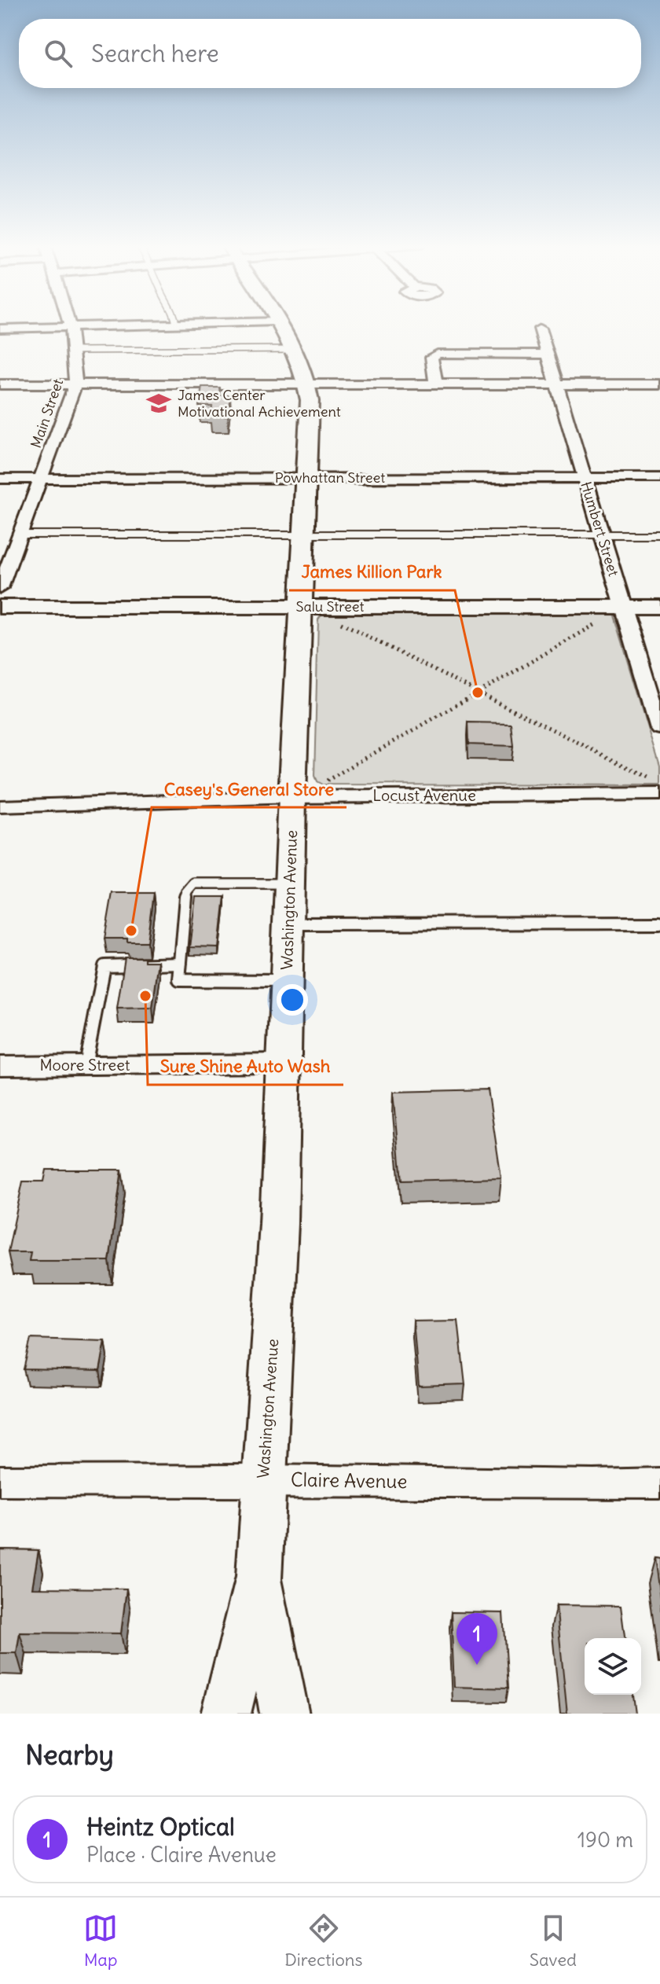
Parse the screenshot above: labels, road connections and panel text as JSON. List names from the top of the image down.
{
  "streets": {
    "main road": ["Washington Avenue"],
    "street": [
      "Main Street",
      "Powhattan Street",
      "Humbert Street",
      "Salu Street",
      "Locust Avenue",
      "Moore Street",
      "Claire Avenue"
    ]
  },
  "crossings": [
    ["Main Street", "Powhattan Street"],
    ["Powhattan Street", "Humbert Street"],
    ["Powhattan Street", "Washington Avenue"],
    ["Humbert Street", "Salu Street"],
    ["Salu Street", "Washington Avenue"],
    ["Locust Avenue", "Washington Avenue"],
    ["Washington Avenue", "Moore Street"],
    ["Washington Avenue", "Claire Avenue"]
  ],
  "places": {
    "school or university": ["James Center Motivational Achievement"],
    "other": ["James Killion Park", "Casey's General Store", "Sure Shine Auto Wash"]
  },
  "page": {
    "search": "Search here",
    "pins": "1",
    "heading": "Nearby",
    "list": [
      {
        "mark": "1",
        "name": "Heintz Optical",
        "note": "Place · Claire Avenue",
        "value": "190 m"
      }
    ],
    "nav": ["Map", "Directions", "Saved"]
  }
}
